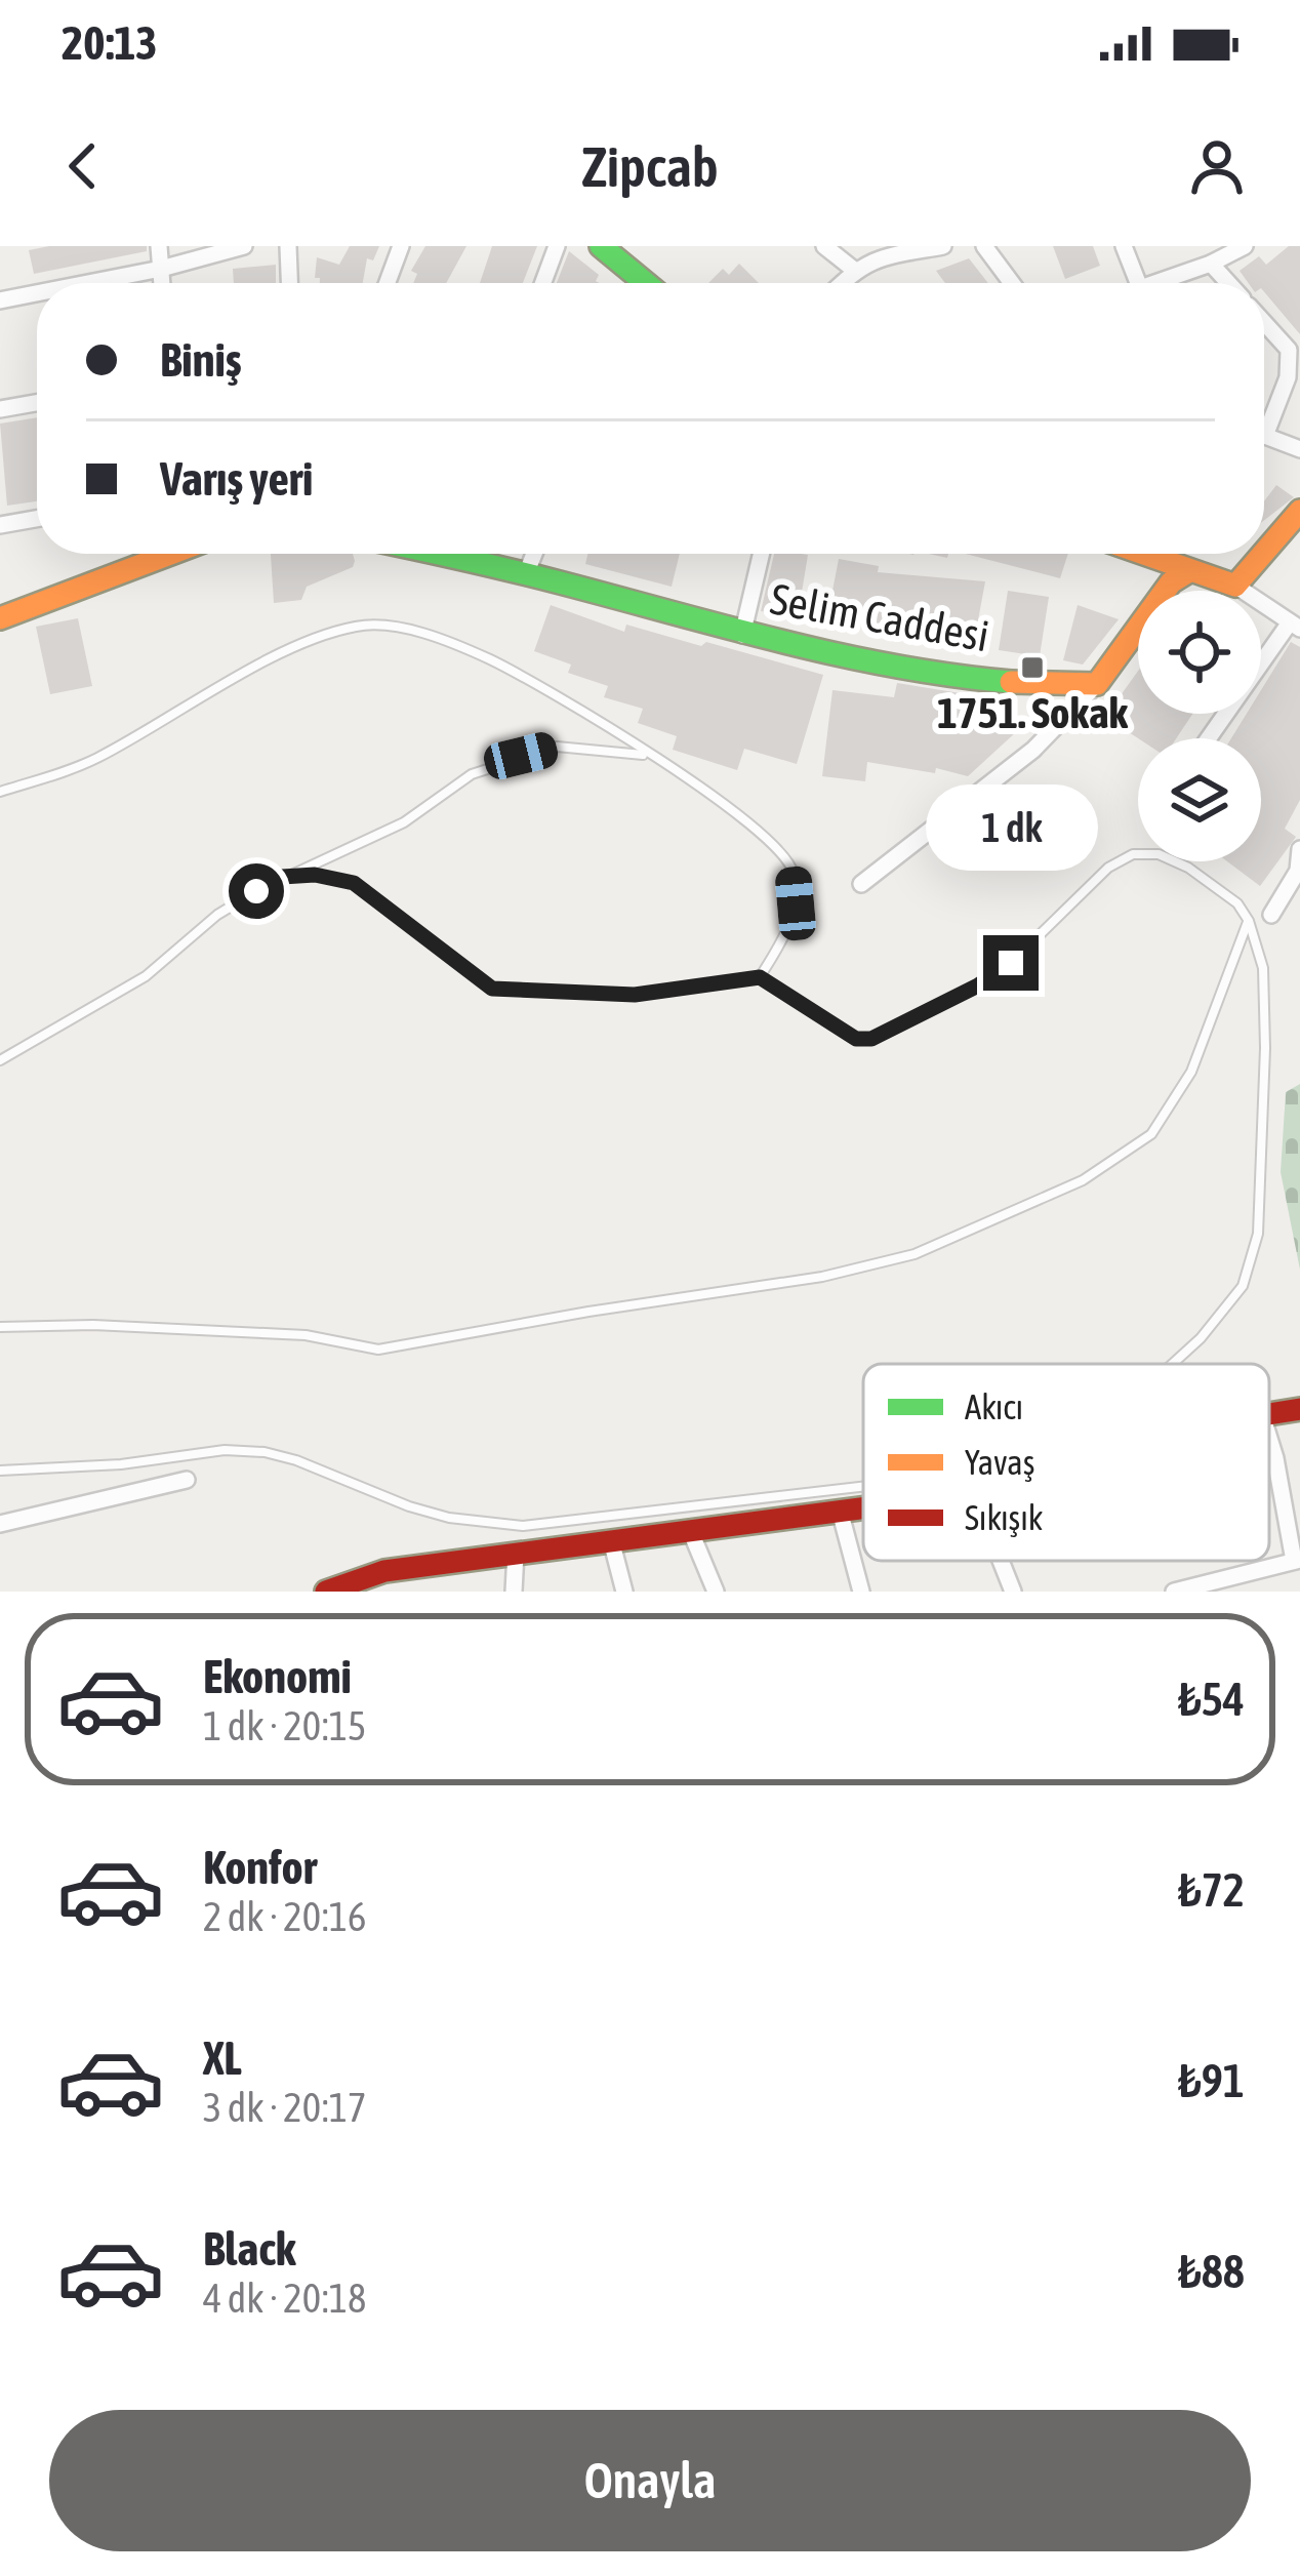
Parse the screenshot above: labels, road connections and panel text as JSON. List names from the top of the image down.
{
  "streets": {
    "main road": ["Selim Caddesi"]
  },
  "places": {
    "transit": ["1751. Sokak"]
  },
  "legend": ["Akıcı", "Yavaş", "Sıkışık"],
  "page": {
    "status": "20:13",
    "header": "Zipcab",
    "banner": ["Biniş", "Varış yeri"],
    "bubble": "1 dk",
    "list": [
      {
        "name": "Ekonomi",
        "note": "1 dk · 20:15",
        "value": "₺54"
      },
      {
        "name": "Konfor",
        "note": "2 dk · 20:16",
        "value": "₺72"
      },
      {
        "name": "XL",
        "note": "3 dk · 20:17",
        "value": "₺91"
      },
      {
        "name": "Black",
        "note": "4 dk · 20:18",
        "value": "₺88"
      }
    ],
    "buttons": "Onayla"
  }
}
